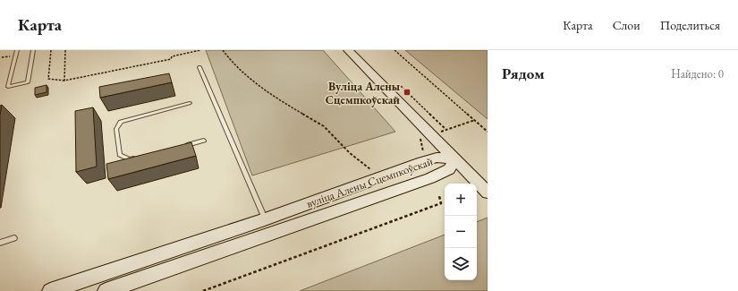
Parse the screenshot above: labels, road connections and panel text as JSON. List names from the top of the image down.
{
  "streets": {
    "main road": ["вуліца Алены Сцемпкоўскай"]
  },
  "places": {
    "transit": ["Вуліца Алены Сцемпкоўскай"]
  },
  "page": {
    "header": "Карта",
    "nav": ["Карта", "Слои", "Поделиться"],
    "heading": ["Рядом", "Найдено: 0"],
    "map_buttons": ["+", "−"]
  }
}
